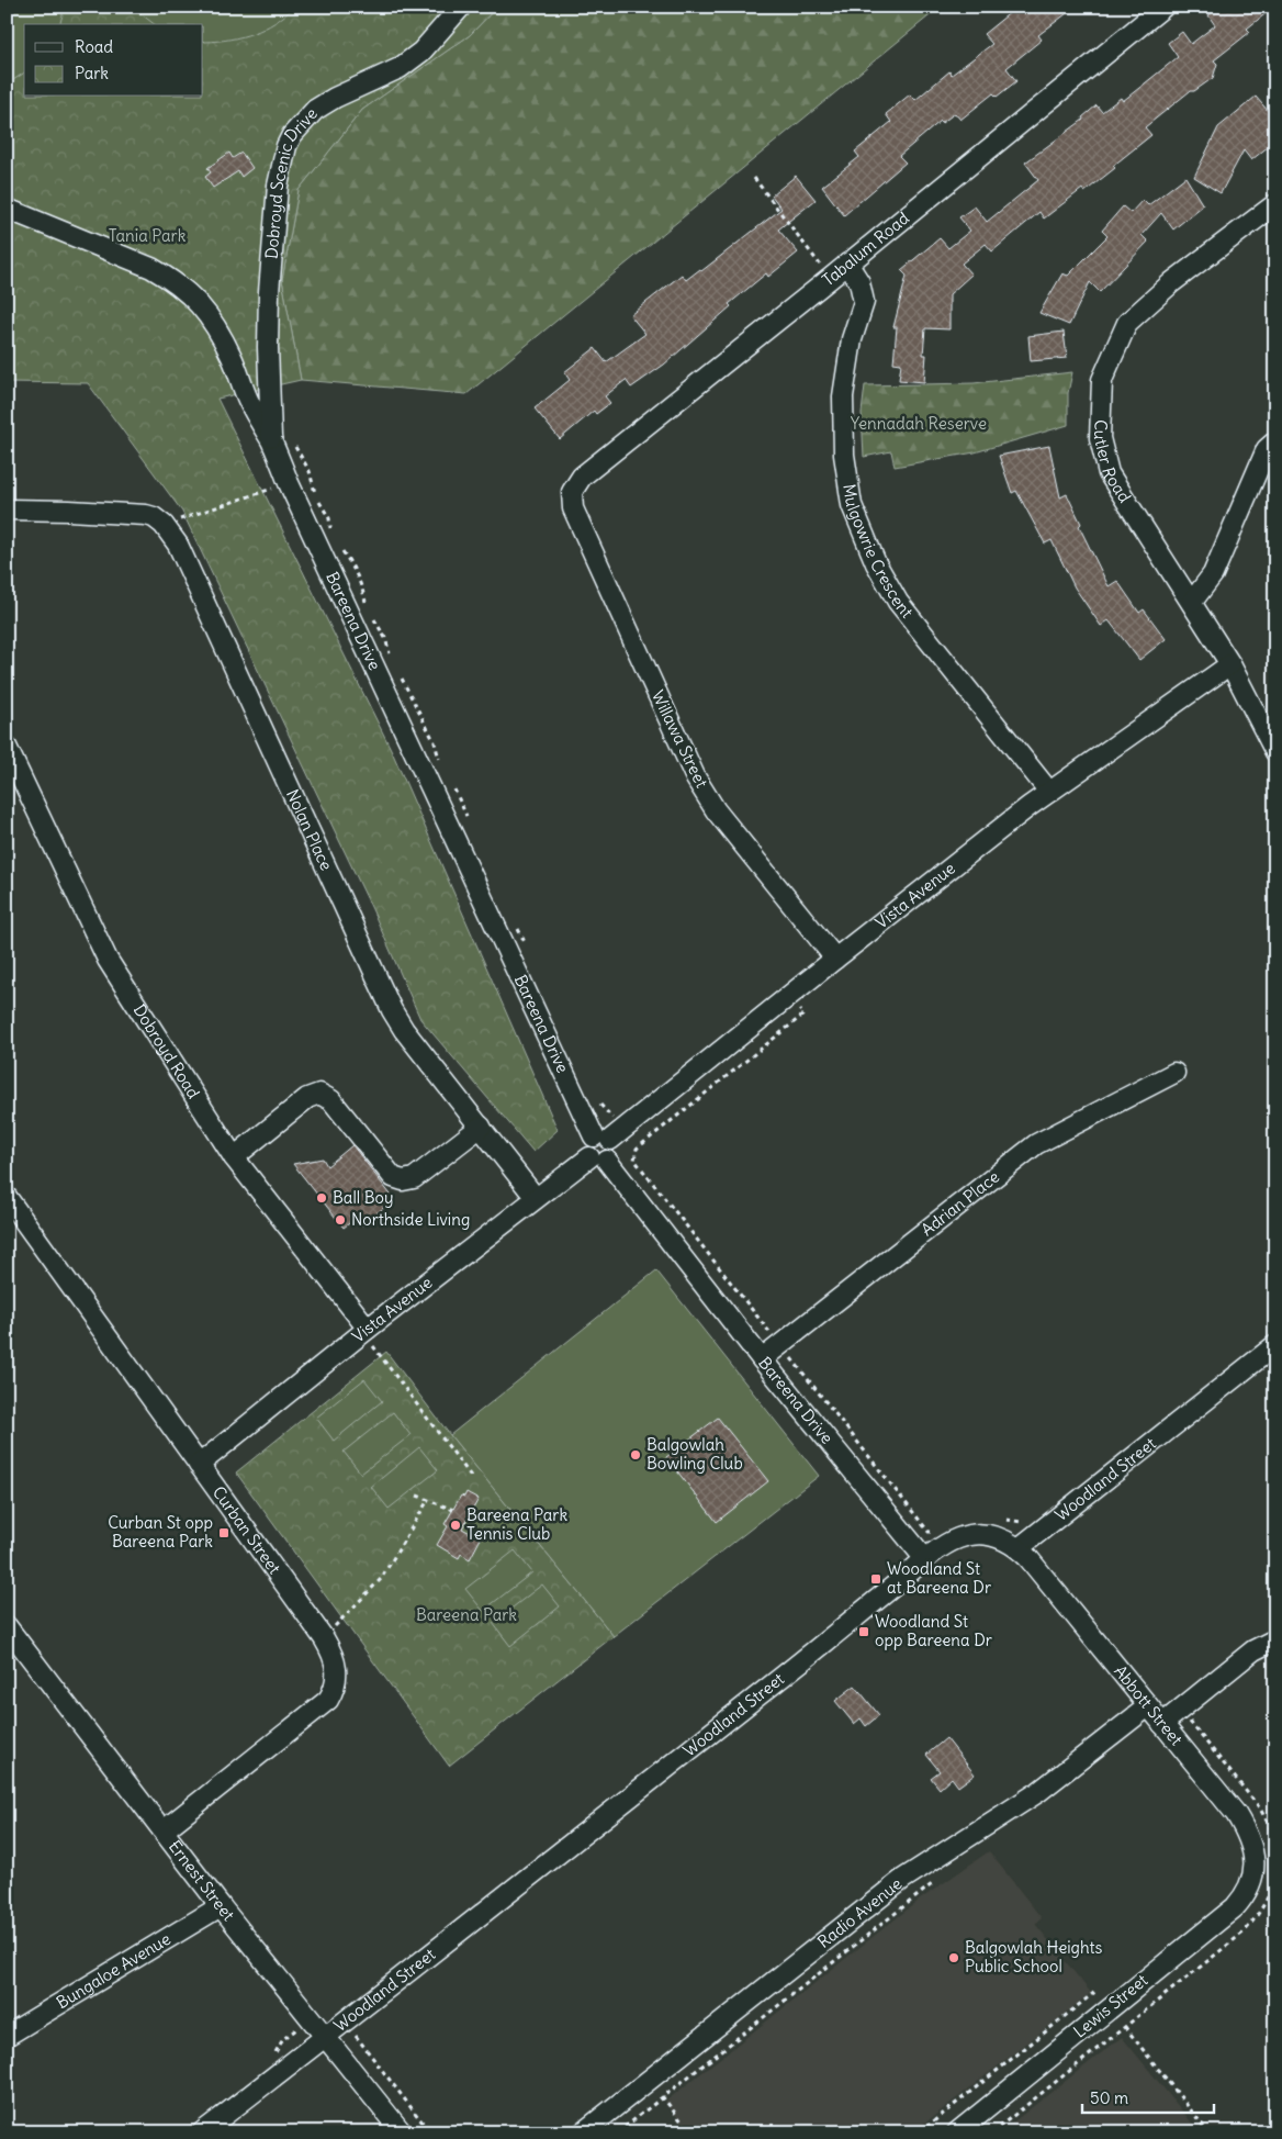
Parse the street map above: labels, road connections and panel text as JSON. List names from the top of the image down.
{
  "streets": {
    "street": [
      "Dobroyd Scenic Drive",
      "Tabalum Road",
      "Cutler Road",
      "Mulgowrie Crescent",
      "Bareena Drive",
      "Willawa Street",
      "Nolan Place",
      "Vista Avenue",
      "Dobroyd Road",
      "Adrian Place",
      "Woodland Street",
      "Curban Street",
      "Abbott Street",
      "Ernest Street",
      "Radio Avenue",
      "Bungaloe Avenue",
      "Lewis Street"
    ]
  },
  "crossings": [
    ["Dobroyd Scenic Drive", "Bareena Drive"],
    ["Tabalum Road", "Mulgowrie Crescent"],
    ["Tabalum Road", "Willawa Street"],
    ["Cutler Road", "Vista Avenue"],
    ["Mulgowrie Crescent", "Vista Avenue"],
    ["Bareena Drive", "Vista Avenue"],
    ["Bareena Drive", "Adrian Place"],
    ["Bareena Drive", "Woodland Street"],
    ["Willawa Street", "Vista Avenue"],
    ["Nolan Place", "Vista Avenue"],
    ["Vista Avenue", "Dobroyd Road"],
    ["Vista Avenue", "Curban Street"],
    ["Woodland Street", "Abbott Street"],
    ["Woodland Street", "Ernest Street"],
    ["Curban Street", "Ernest Street"],
    ["Abbott Street", "Radio Avenue"],
    ["Abbott Street", "Lewis Street"],
    ["Ernest Street", "Bungaloe Avenue"]
  ],
  "parks": ["Tania Park", "Yennadah Reserve", "Bareena Park"],
  "places": {
    "other": [
      "Ball Boy",
      "Northside Living",
      "Balgowlah Bowling Club",
      "Bareena Park Tennis Club",
      "Balgowlah Heights Public School"
    ],
    "transit": ["Curban St opp Bareena Park", "Woodland St at Bareena Dr", "Woodland St opp Bareena Dr"]
  },
  "legend": ["Road", "Park"],
  "scale_bar": "50 m"
}
